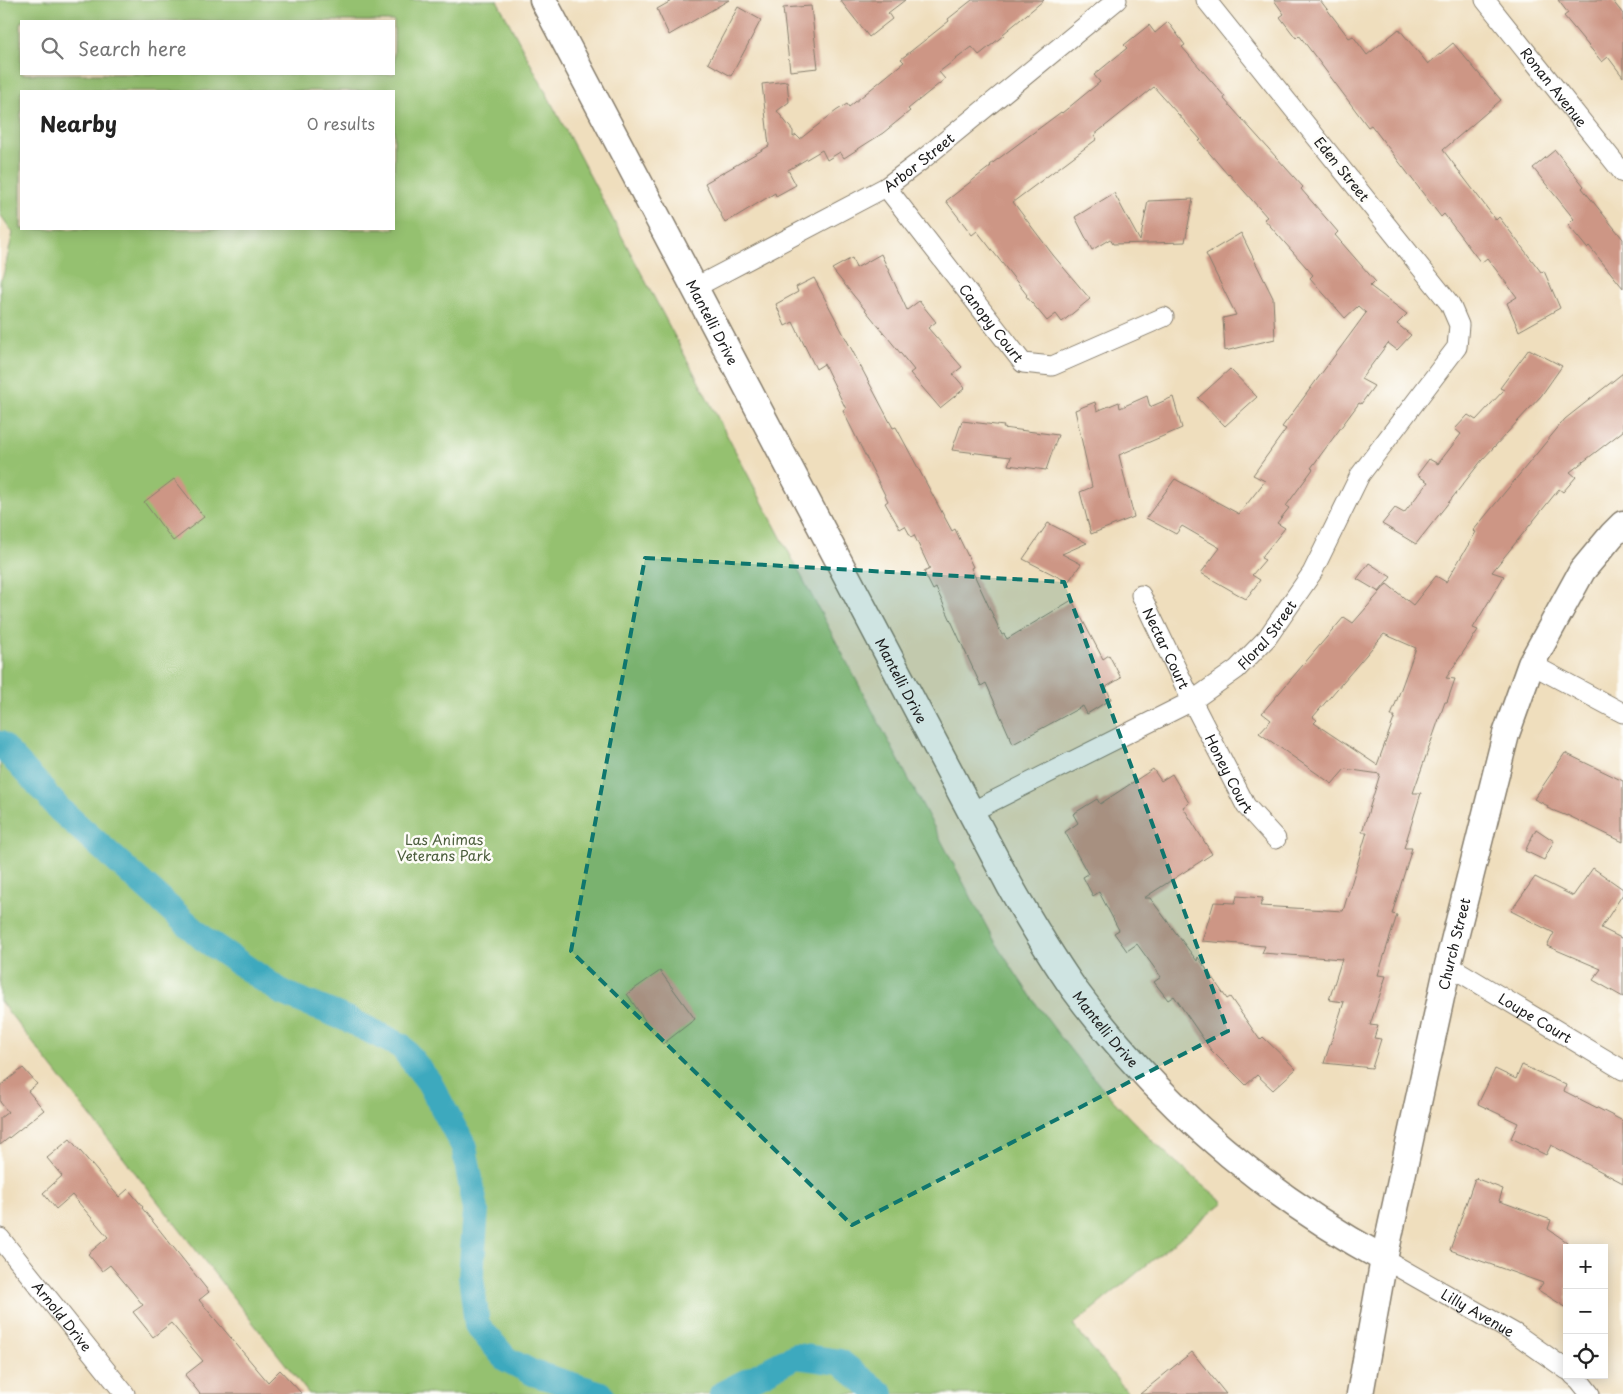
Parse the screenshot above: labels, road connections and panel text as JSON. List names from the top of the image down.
{
  "streets": {
    "street": [
      "Ronan Avenue",
      "Arbor Street",
      "Eden Street",
      "Mantelli Drive",
      "Canopy Court",
      "Floral Street",
      "Nectar Court",
      "Honey Court",
      "Church Street",
      "Loupe Court",
      "Lilly Avenue",
      "Arnold Drive"
    ]
  },
  "crossings": [
    ["Arbor Street", "Mantelli Drive"],
    ["Arbor Street", "Canopy Court"],
    ["Eden Street", "Floral Street"],
    ["Mantelli Drive", "Floral Street"],
    ["Mantelli Drive", "Church Street"],
    ["Mantelli Drive", "Lilly Avenue"],
    ["Floral Street", "Nectar Court"],
    ["Floral Street", "Honey Court"],
    ["Nectar Court", "Honey Court"],
    ["Church Street", "Loupe Court"],
    ["Church Street", "Lilly Avenue"]
  ],
  "parks": ["Las Animas Veterans Park"],
  "page": {
    "search": "Search here",
    "heading": ["Nearby", "0 results"],
    "map_buttons": ["+", "−"]
  }
}
